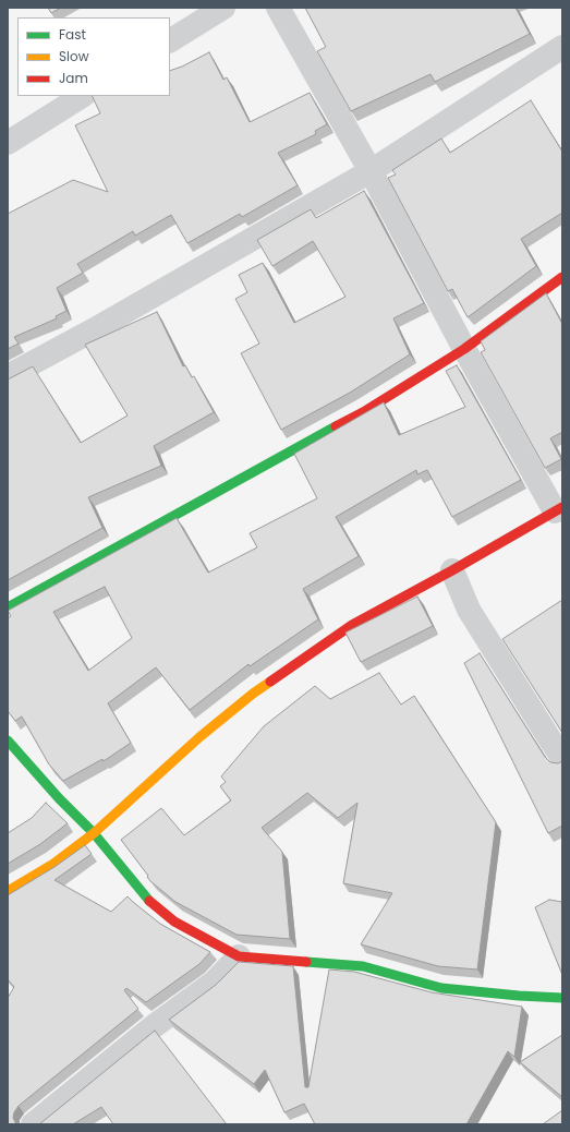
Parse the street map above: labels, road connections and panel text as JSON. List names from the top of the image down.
{
  "legend": ["Fast", "Slow", "Jam"]
}
